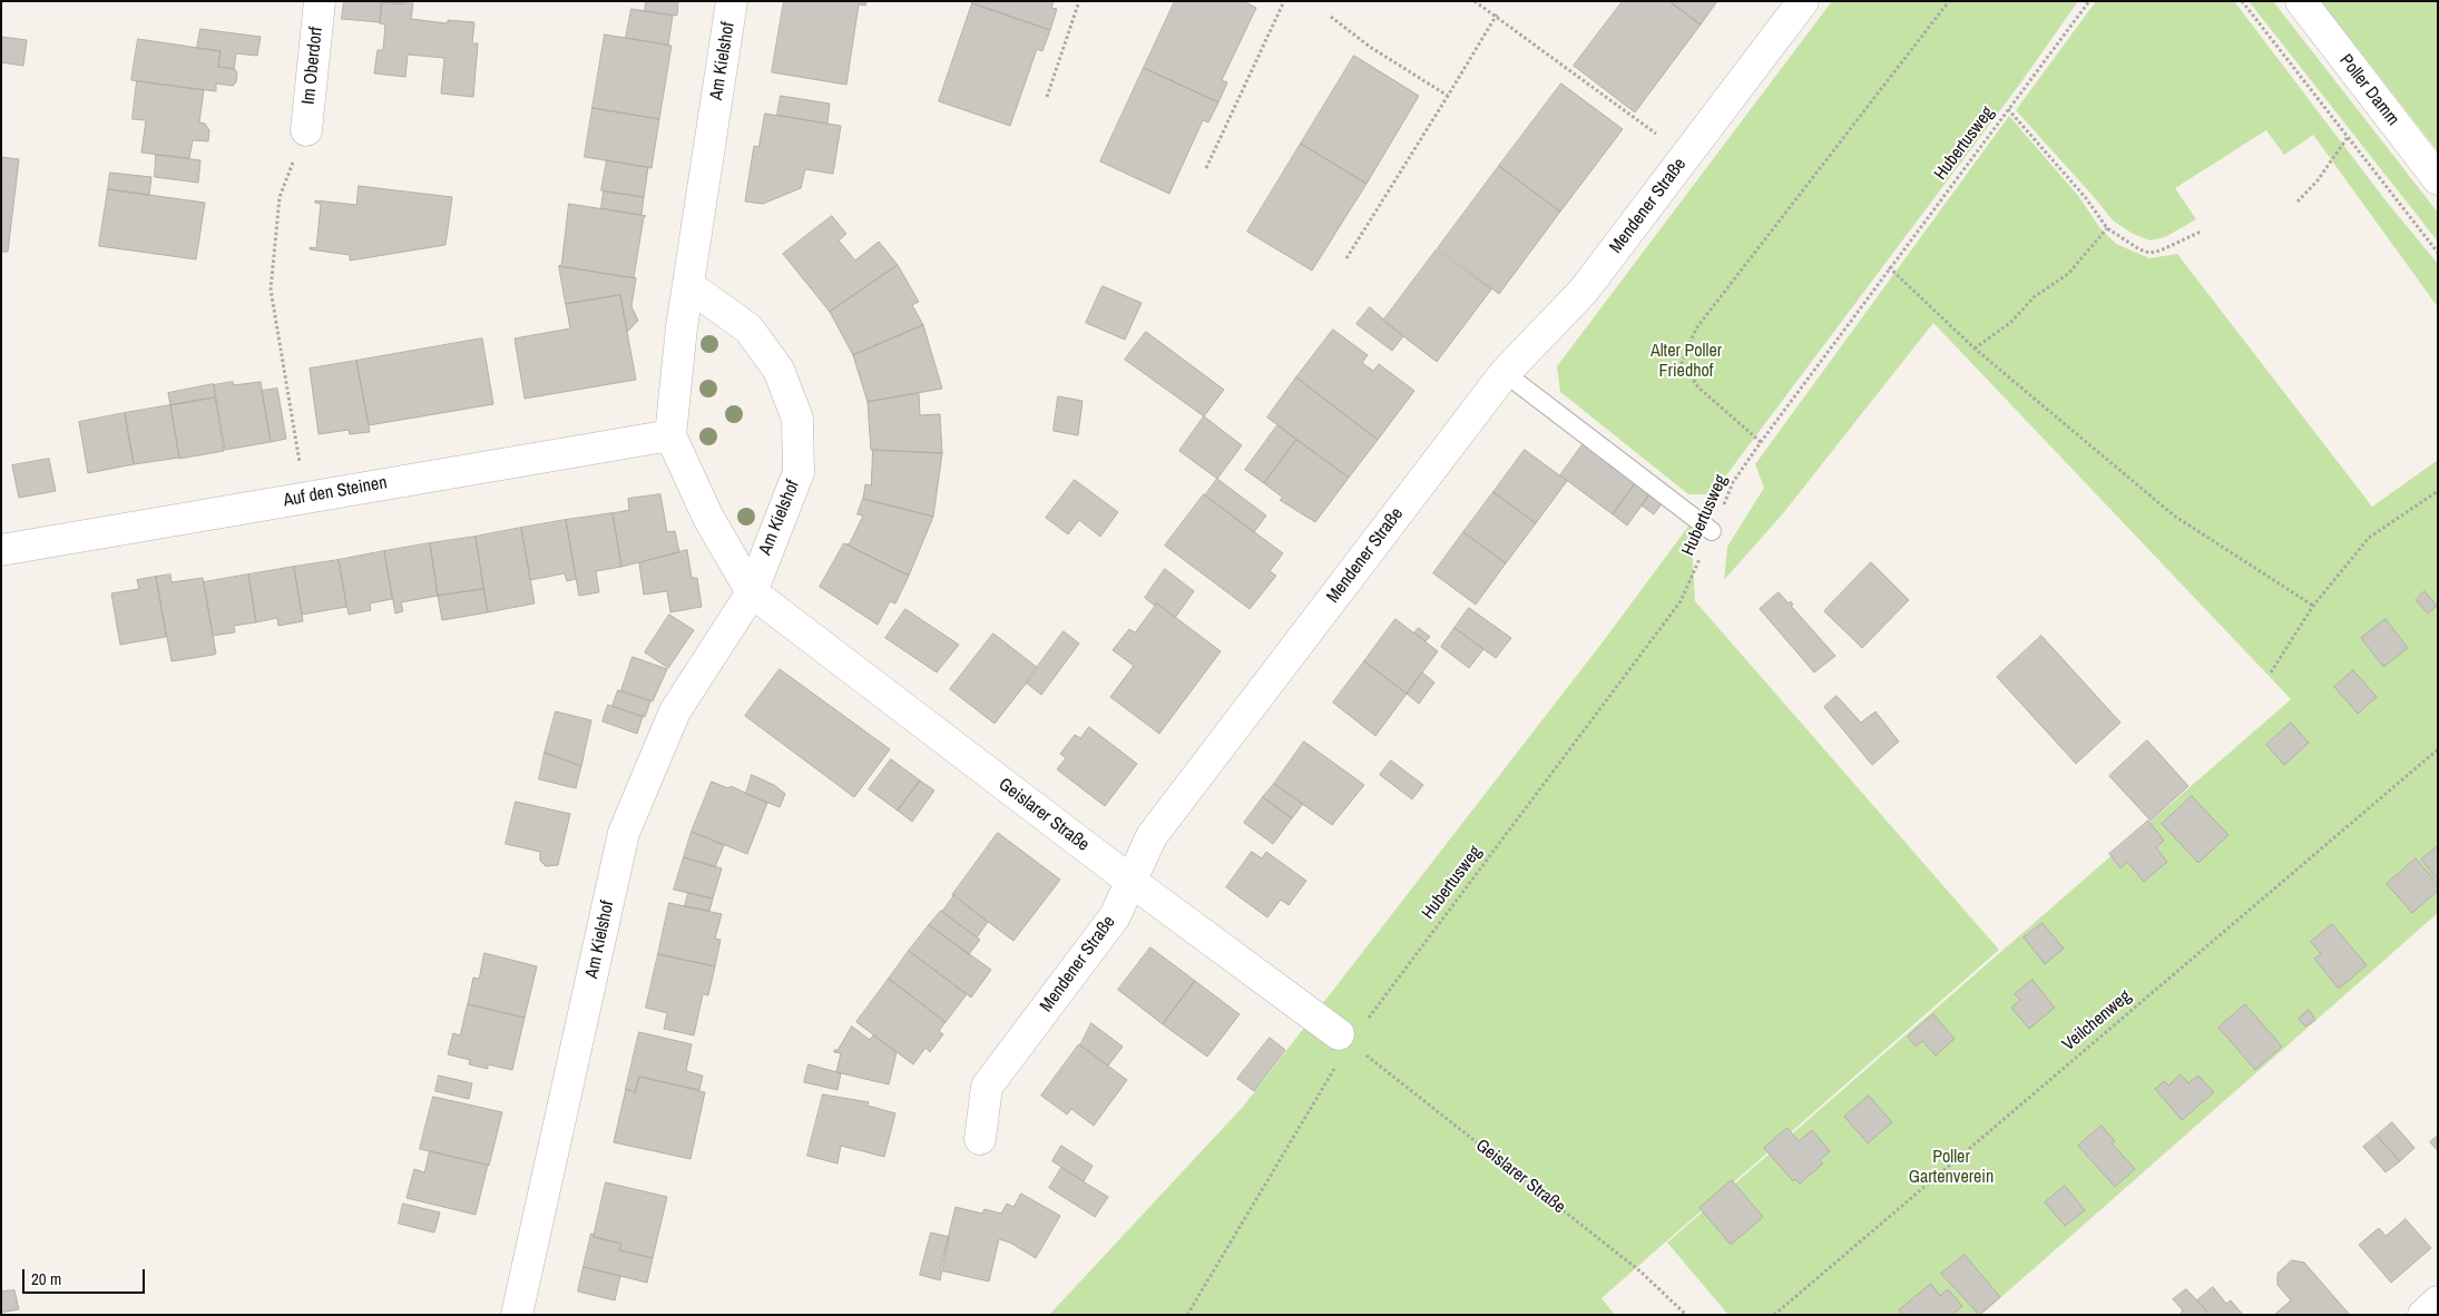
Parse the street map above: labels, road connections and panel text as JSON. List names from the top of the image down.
{
  "streets": {
    "street": [
      "Am Kielshof",
      "Im Oberdorf",
      "Poller Damm",
      "Mendener Straße",
      "Auf den Steinen",
      "Geislarer Straße"
    ],
    "path": ["Hubertusweg", "Veilchenweg"]
  },
  "crossings": [
    ["Am Kielshof", "Auf den Steinen"],
    ["Am Kielshof", "Geislarer Straße"],
    ["Hubertusweg", "Geislarer Straße"],
    ["Mendener Straße", "Geislarer Straße"]
  ],
  "parks": ["Alter Poller Friedhof", "Poller Gartenverein"],
  "scale_bar": "20 m"
}
